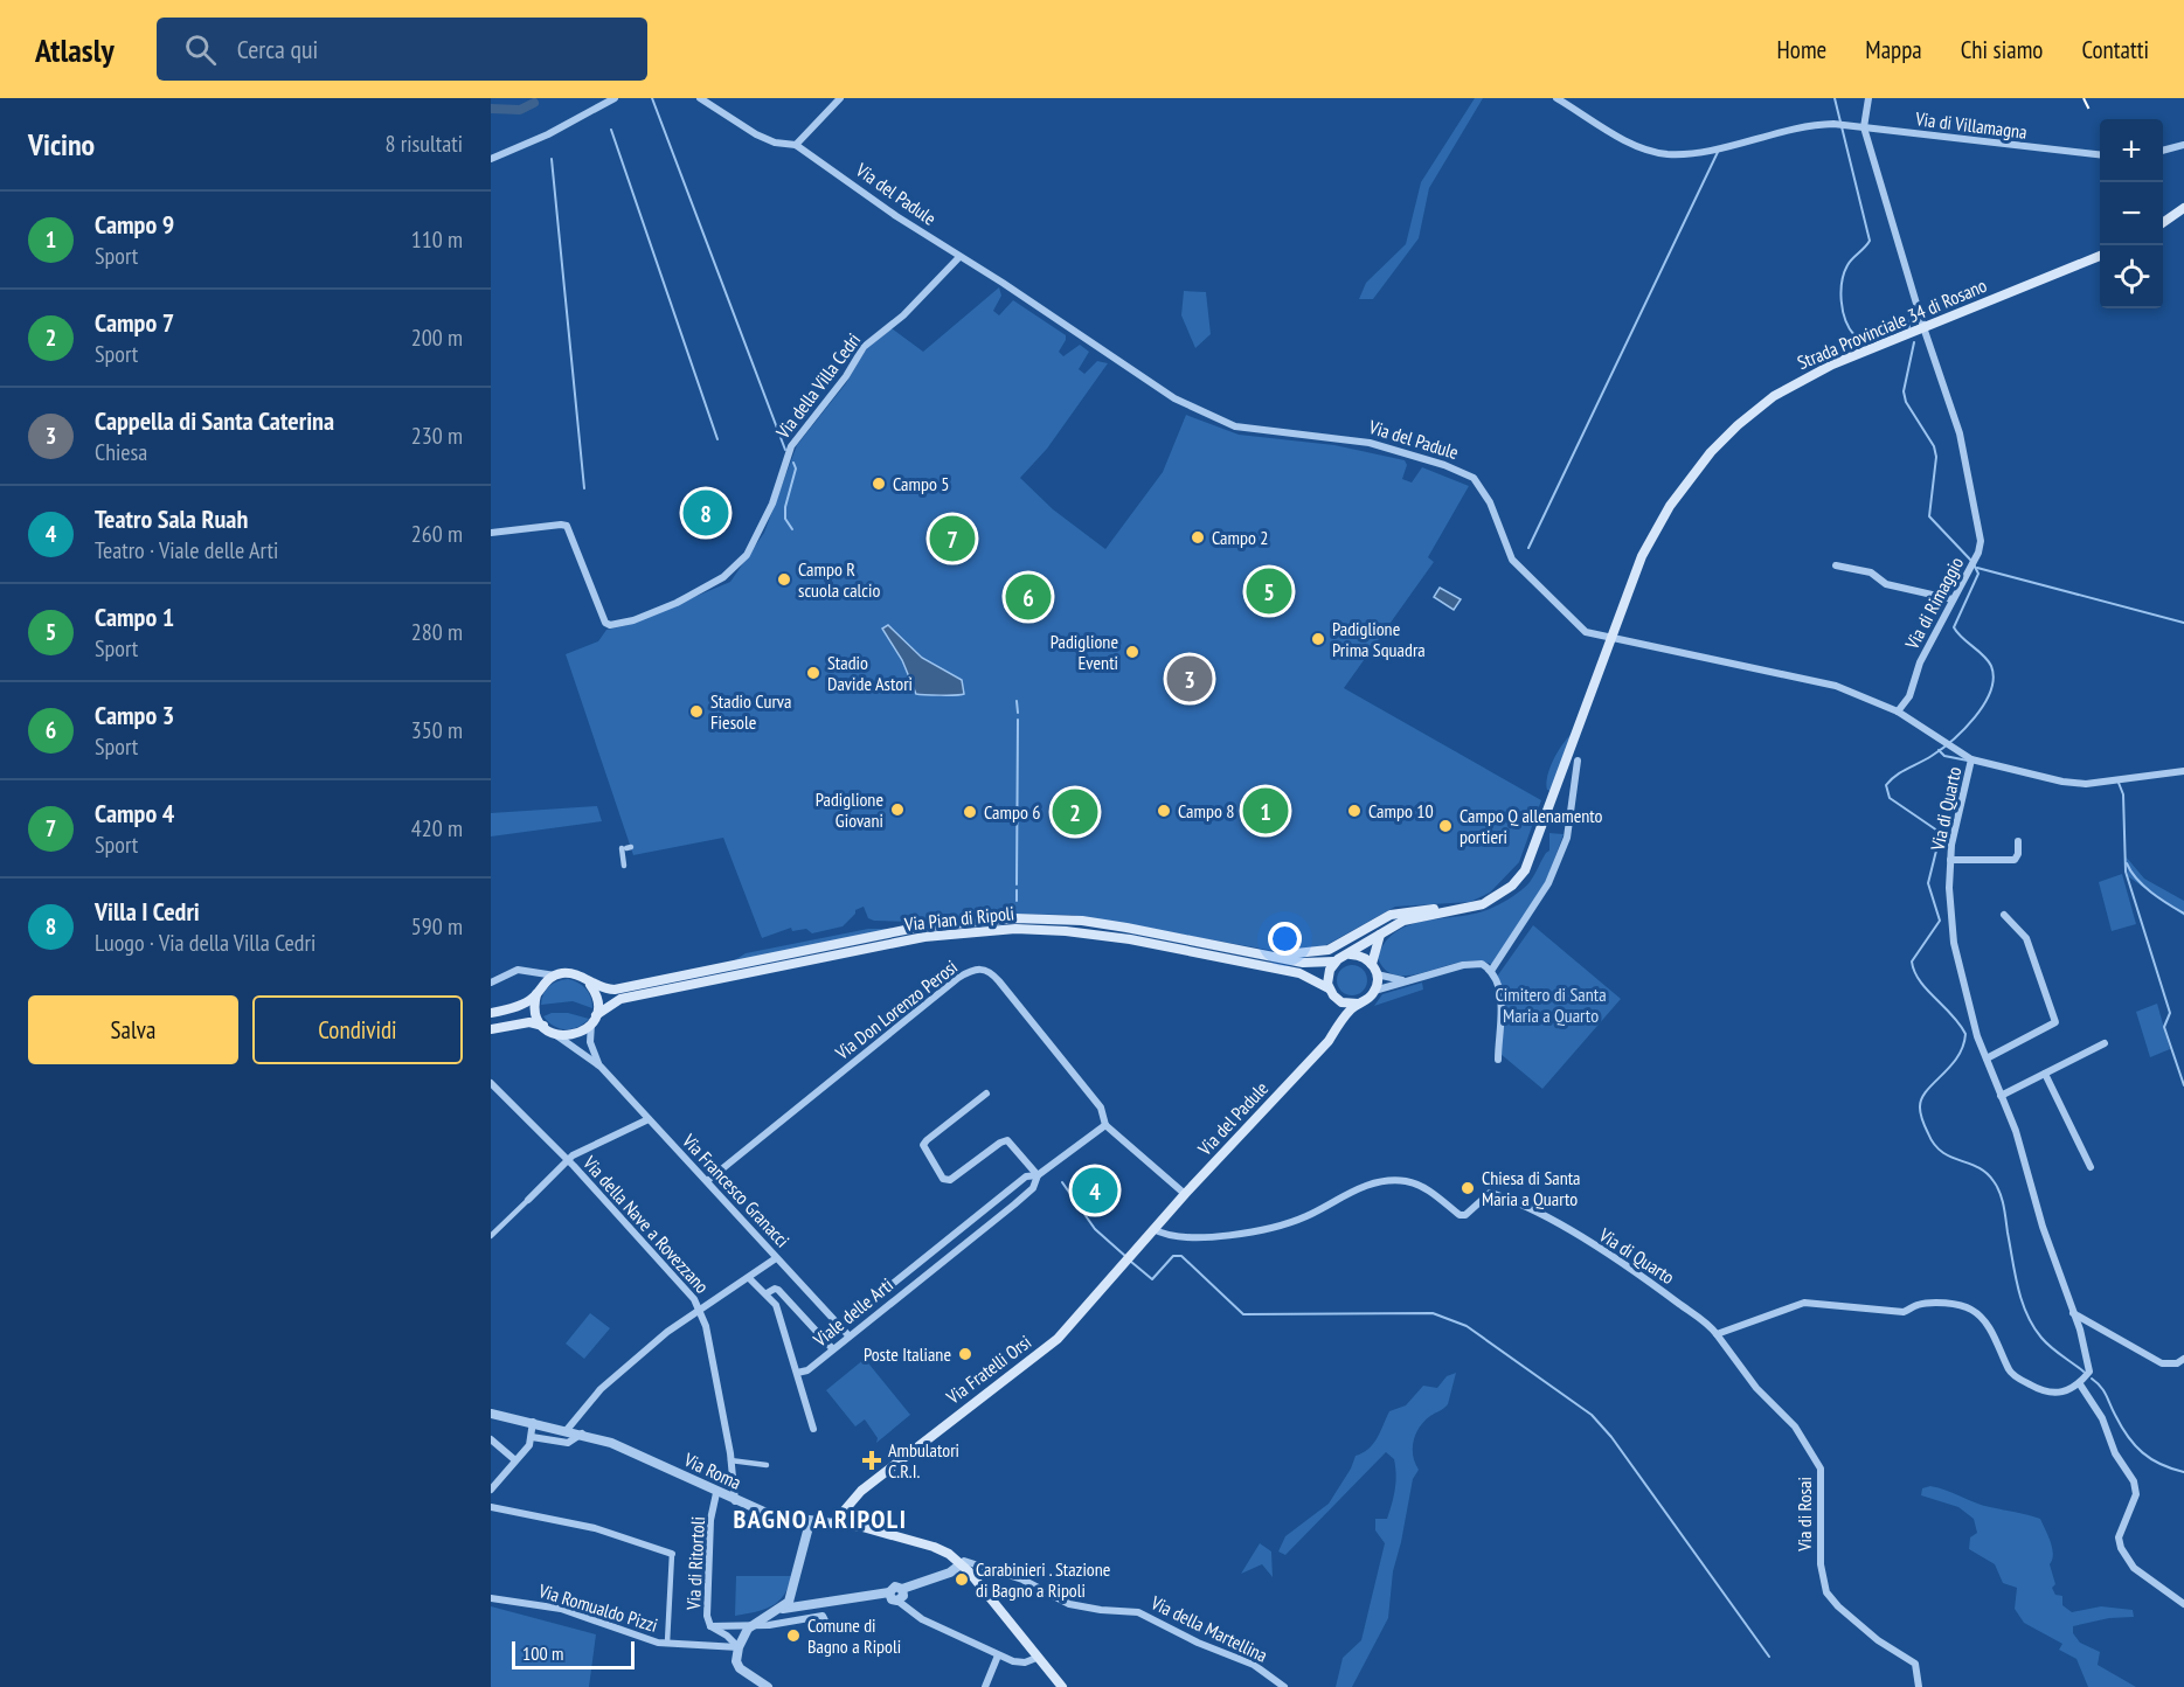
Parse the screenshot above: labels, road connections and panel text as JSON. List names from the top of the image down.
{
  "streets": {
    "main road": [
      "Via del Padule",
      "Strada Provinciale 34 di Rosano",
      "Via Pian di Ripoli",
      "Via Fratelli Orsi",
      "Via Roma"
    ],
    "street": [
      "Via di Villamagna",
      "Via della Villa Cedri",
      "Via di Rimaggio",
      "Via di Quarto",
      "Via Don Lorenzo Perosi",
      "Via Francesco Granacci",
      "Via della Nave a Rovezzano",
      "Viale delle Arti",
      "Via di Rosai",
      "Via di Ritortoli",
      "Via Romualdo Pizzi",
      "Via della Martellina"
    ]
  },
  "crossings": [
    ["Via di Villamagna", "Via di Rimaggio"],
    ["Via del Padule", "Strada Provinciale 34 di Rosano"],
    ["Via del Padule", "Via della Villa Cedri"],
    ["Via del Padule", "Via di Quarto"],
    ["Via del Padule", "Via Pian di Ripoli"],
    ["Via del Padule", "Via Fratelli Orsi"],
    ["Strada Provinciale 34 di Rosano", "Via di Rimaggio"],
    ["Via di Quarto", "Via Fratelli Orsi"],
    ["Via di Quarto", "Via di Rosai"],
    ["Via Pian di Ripoli", "Via Francesco Granacci"],
    ["Via Don Lorenzo Perosi", "Via Francesco Granacci"],
    ["Via Don Lorenzo Perosi", "Viale delle Arti"],
    ["Via Francesco Granacci", "Viale delle Arti"],
    ["Via della Nave a Rovezzano", "Via Roma"],
    ["Via Fratelli Orsi", "Via Roma"],
    ["Via Roma", "Via di Ritortoli"],
    ["Via Roma", "Via della Martellina"],
    ["Via di Ritortoli", "Via Romualdo Pizzi"]
  ],
  "districts": ["BAGNO A RIPOLI"],
  "parks": ["Cimitero di Santa Maria a Quarto"],
  "places": {
    "other": [
      "Campo 5",
      "Campo 2",
      "Campo R scuola calcio",
      "Padiglione Prima Squadra",
      "Padiglione Eventi",
      "Stadio Davide Astori",
      "Stadio Curva Fiesole",
      "Padiglione Giovani",
      "Campo 8",
      "Campo 10",
      "Campo 6",
      "Campo Q allenamento portieri",
      "Chiesa di Santa Maria a Quarto",
      "Poste Italiane",
      "Carabinieri . Stazione di Bagno a Ripoli",
      "Comune di Bagno a Ripoli"
    ],
    "health": ["Ambulatori C.R.I."]
  },
  "scale_bar": "100 m",
  "page": {
    "header": "Atlasly",
    "search": "Cerca qui",
    "nav": [
      "Home",
      "Mappa",
      "Chi siamo",
      "Contatti"
    ],
    "heading": ["Vicino", "8 risultati"],
    "map_buttons": ["+", "−"],
    "list": [
      {
        "mark": "1",
        "name": "Campo 9",
        "note": "Sport",
        "value": "110 m"
      },
      {
        "mark": "2",
        "name": "Campo 7",
        "note": "Sport",
        "value": "200 m"
      },
      {
        "mark": "3",
        "name": "Cappella di Santa Caterina",
        "note": "Chiesa",
        "value": "230 m"
      },
      {
        "mark": "4",
        "name": "Teatro Sala Ruah",
        "note": "Teatro · Viale delle Arti",
        "value": "260 m"
      },
      {
        "mark": "5",
        "name": "Campo 1",
        "note": "Sport",
        "value": "280 m"
      },
      {
        "mark": "6",
        "name": "Campo 3",
        "note": "Sport",
        "value": "350 m"
      },
      {
        "mark": "7",
        "name": "Campo 4",
        "note": "Sport",
        "value": "420 m"
      },
      {
        "mark": "8",
        "name": "Villa I Cedri",
        "note": "Luogo · Via della Villa Cedri",
        "value": "590 m"
      }
    ],
    "pins": [
      "8",
      "7",
      "5",
      "6",
      "3",
      "1",
      "2",
      "4"
    ],
    "buttons": ["Salva", "Condividi"],
    "scale": "100 m"
  }
}
